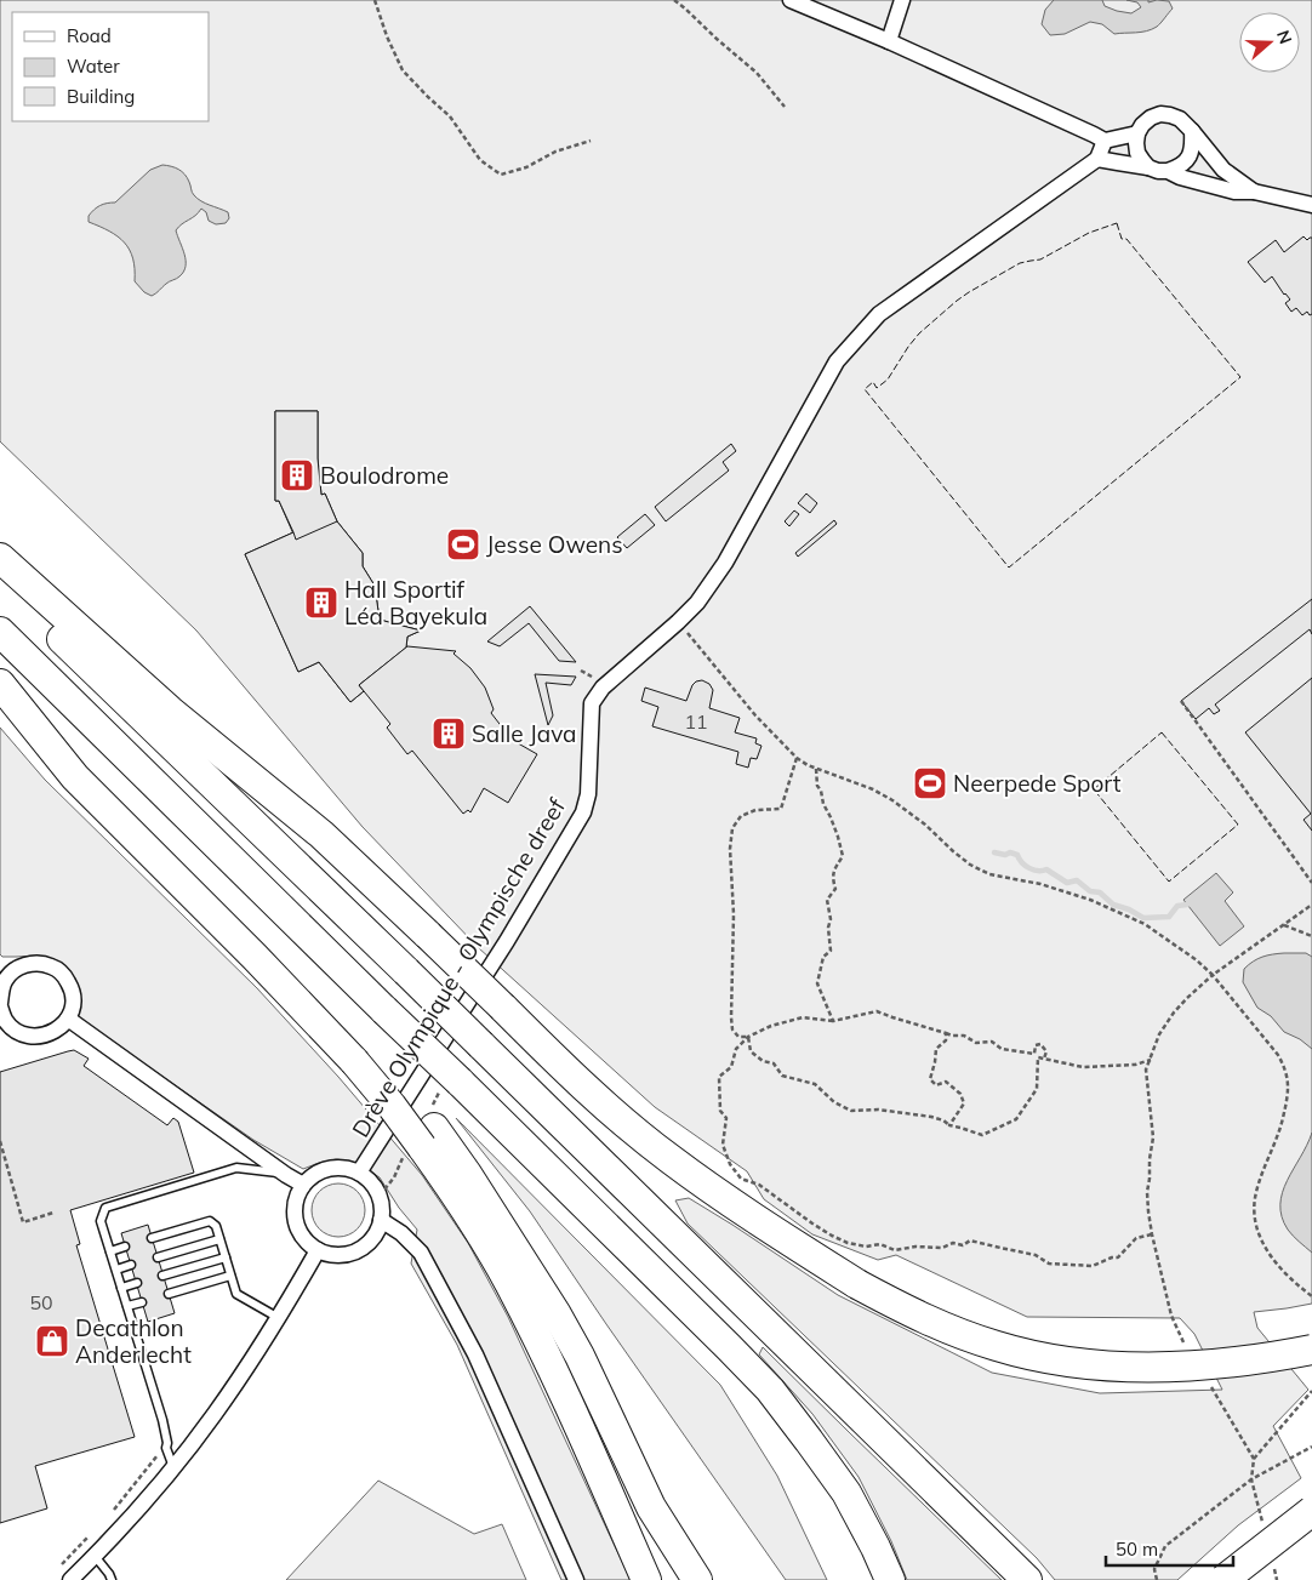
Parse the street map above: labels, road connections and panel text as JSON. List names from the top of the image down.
{
  "streets": {
    "street": ["Drève Olympique - Olympische dreef"]
  },
  "places": {
    "building": ["Boulodrome", "Hall Sportif Léa Bayekula", "Salle Java"],
    "sports": ["Jesse Owens", "Neerpede Sport"],
    "shop": ["Decathlon Anderlecht"]
  },
  "house_numbers": ["11", "50"],
  "legend": ["Road", "Water", "Building"],
  "scale_bar": "50 m",
  "north": "right"
}
